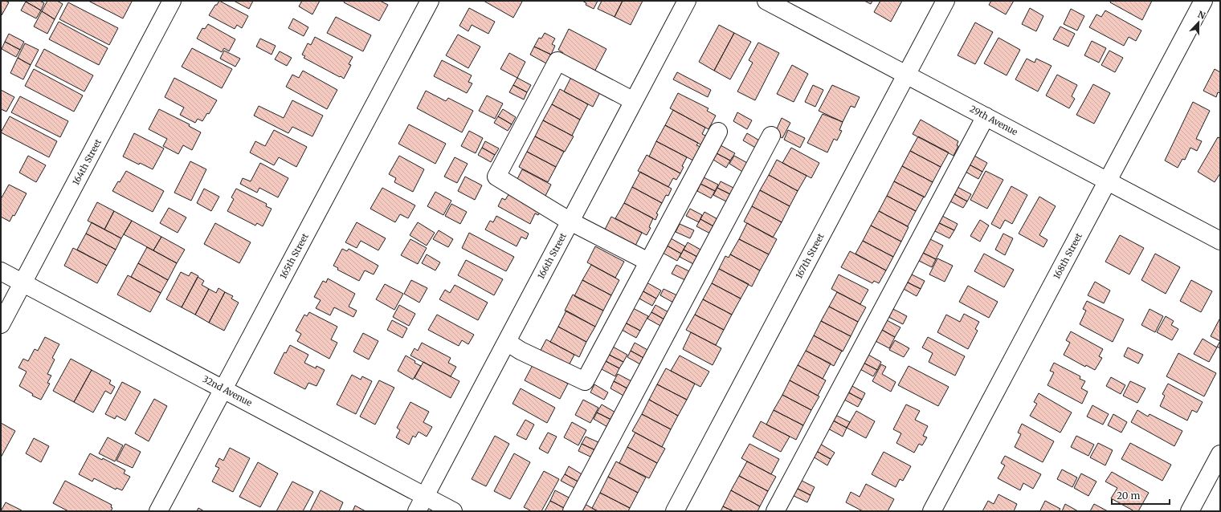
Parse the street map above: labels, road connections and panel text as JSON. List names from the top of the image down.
{
  "streets": {
    "street": [
      "29th Avenue",
      "164th Street",
      "165th Street",
      "166th Street",
      "167th Street",
      "168th Street",
      "32nd Avenue"
    ]
  },
  "crossings": [
    ["29th Avenue", "167th Street"],
    ["29th Avenue", "168th Street"],
    ["164th Street", "32nd Avenue"],
    ["165th Street", "32nd Avenue"],
    ["166th Street", "32nd Avenue"]
  ],
  "scale_bar": "20 m",
  "north": "top"
}
